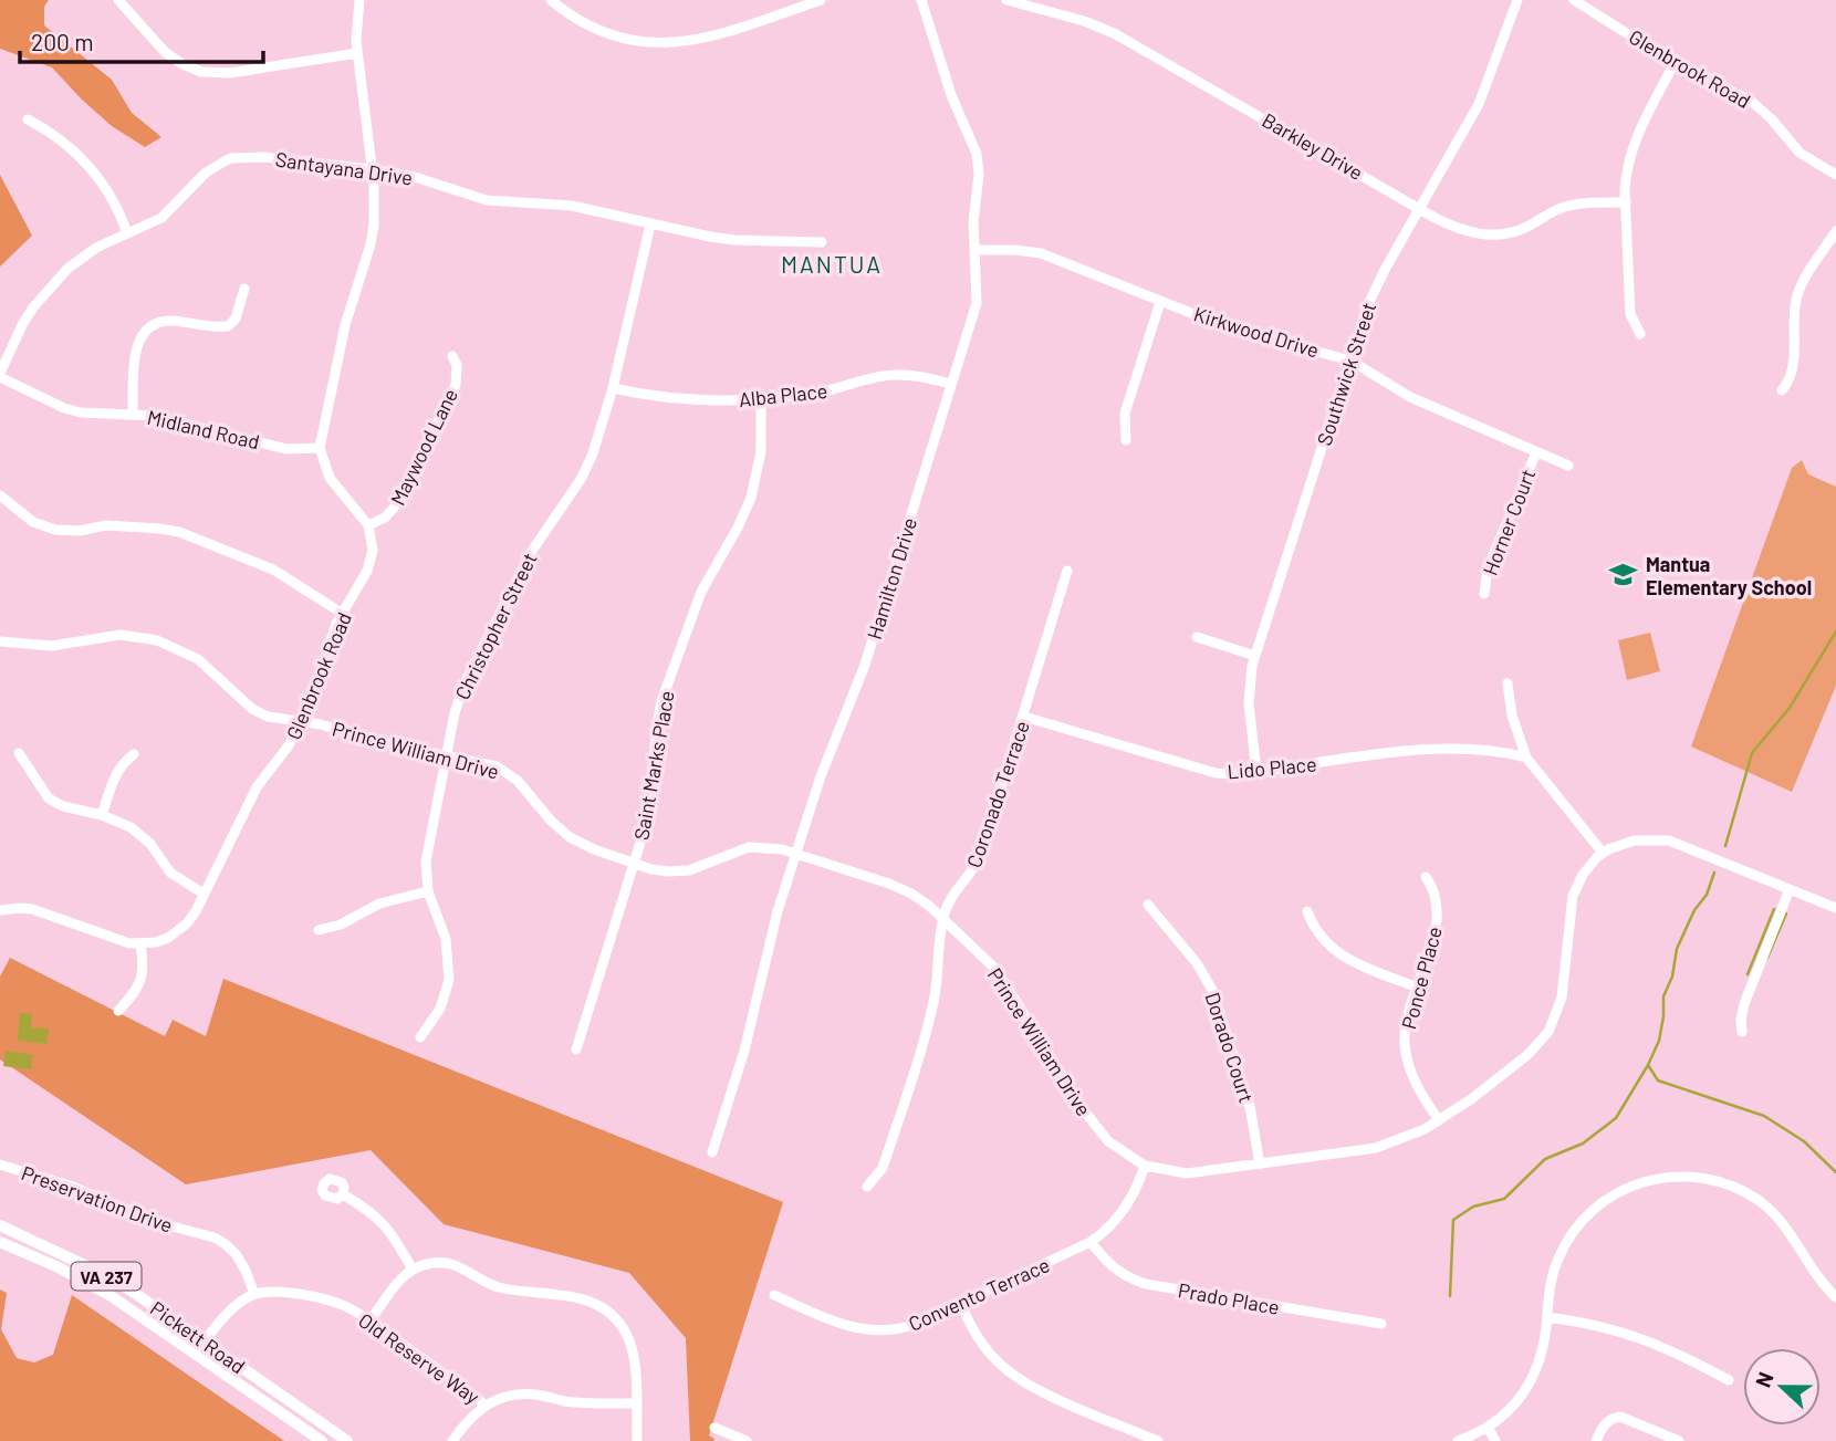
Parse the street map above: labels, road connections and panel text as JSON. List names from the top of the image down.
{
  "streets": {
    "main road": ["VA 237", "Pickett Road"],
    "street": [
      "Glenbrook Road",
      "Barkley Drive",
      "Santayana Drive",
      "Kirkwood Drive",
      "Southwick Street",
      "Alba Place",
      "Midland Road",
      "Maywood Lane",
      "Horner Court",
      "Hamilton Drive",
      "Christopher Street",
      "Prince William Drive",
      "Saint Marks Place",
      "Lido Place",
      "Coronado Terrace",
      "Ponce Place",
      "Dorado Court",
      "Preservation Drive",
      "Convento Terrace",
      "Prado Place",
      "Old Reserve Way"
    ]
  },
  "crossings": [
    ["Glenbrook Road", "Maywood Lane"],
    ["Glenbrook Road", "Prince William Drive"],
    ["Barkley Drive", "Southwick Street"],
    ["Santayana Drive", "Midland Road"],
    ["Santayana Drive", "Christopher Street"],
    ["Kirkwood Drive", "Southwick Street"],
    ["Kirkwood Drive", "Horner Court"],
    ["Kirkwood Drive", "Hamilton Drive"],
    ["Southwick Street", "Lido Place"],
    ["Alba Place", "Hamilton Drive"],
    ["Alba Place", "Christopher Street"],
    ["Alba Place", "Saint Marks Place"],
    ["Hamilton Drive", "Prince William Drive"],
    ["Christopher Street", "Prince William Drive"],
    ["Prince William Drive", "Saint Marks Place"],
    ["Prince William Drive", "Coronado Terrace"],
    ["Prince William Drive", "Ponce Place"],
    ["Prince William Drive", "Dorado Court"],
    ["Prince William Drive", "Convento Terrace"],
    ["Lido Place", "Coronado Terrace"],
    ["Preservation Drive", "Old Reserve Way"],
    ["Convento Terrace", "Prado Place"]
  ],
  "districts": ["MANTUA"],
  "places": {
    "school or university": ["Mantua Elementary School"]
  },
  "scale_bar": "200 m",
  "north": "left"
}
